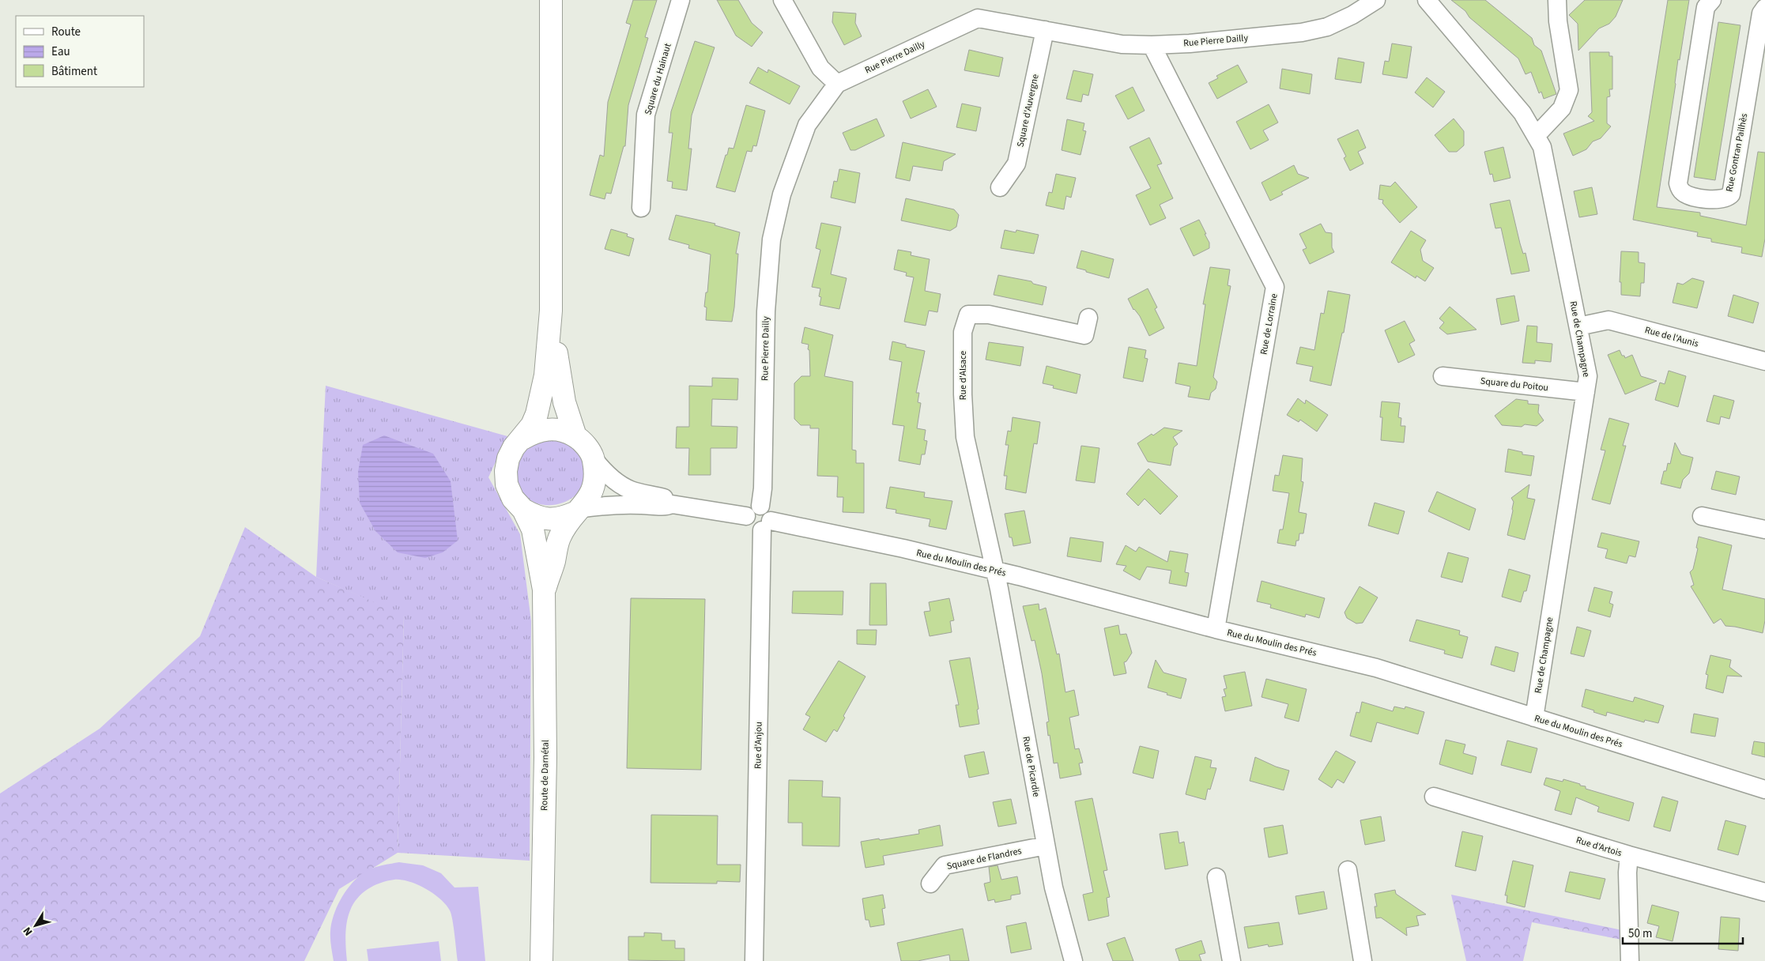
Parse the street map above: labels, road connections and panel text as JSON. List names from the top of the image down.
{
  "streets": {
    "main road": ["Route de Darnétal"],
    "street": [
      "Rue Pierre Dailly",
      "Square du Hainaut",
      "Square d'Auvergne",
      "Rue Gontran Pailhès",
      "Rue de Lorraine",
      "Rue de l'Aunis",
      "Rue de Champagne",
      "Rue d'Alsace",
      "Square du Poitou",
      "Rue du Moulin des Prés",
      "Rue d'Anjou",
      "Rue de Picardie",
      "Rue d'Artois",
      "Square de Flandres"
    ]
  },
  "crossings": [
    ["Rue Pierre Dailly", "Square d'Auvergne"],
    ["Rue Pierre Dailly", "Rue de Lorraine"],
    ["Rue Pierre Dailly", "Rue du Moulin des Prés"],
    ["Rue Pierre Dailly", "Rue d'Anjou"],
    ["Rue de Lorraine", "Rue du Moulin des Prés"],
    ["Rue de l'Aunis", "Rue de Champagne"],
    ["Rue de Champagne", "Square du Poitou"],
    ["Rue de Champagne", "Rue du Moulin des Prés"],
    ["Rue d'Alsace", "Rue du Moulin des Prés"],
    ["Rue d'Alsace", "Rue de Picardie"],
    ["Rue du Moulin des Prés", "Rue d'Anjou"],
    ["Rue du Moulin des Prés", "Rue de Picardie"],
    ["Rue de Picardie", "Square de Flandres"]
  ],
  "legend": ["Route", "Eau", "Bâtiment"],
  "scale_bar": "50 m",
  "north": "bottom left"
}
